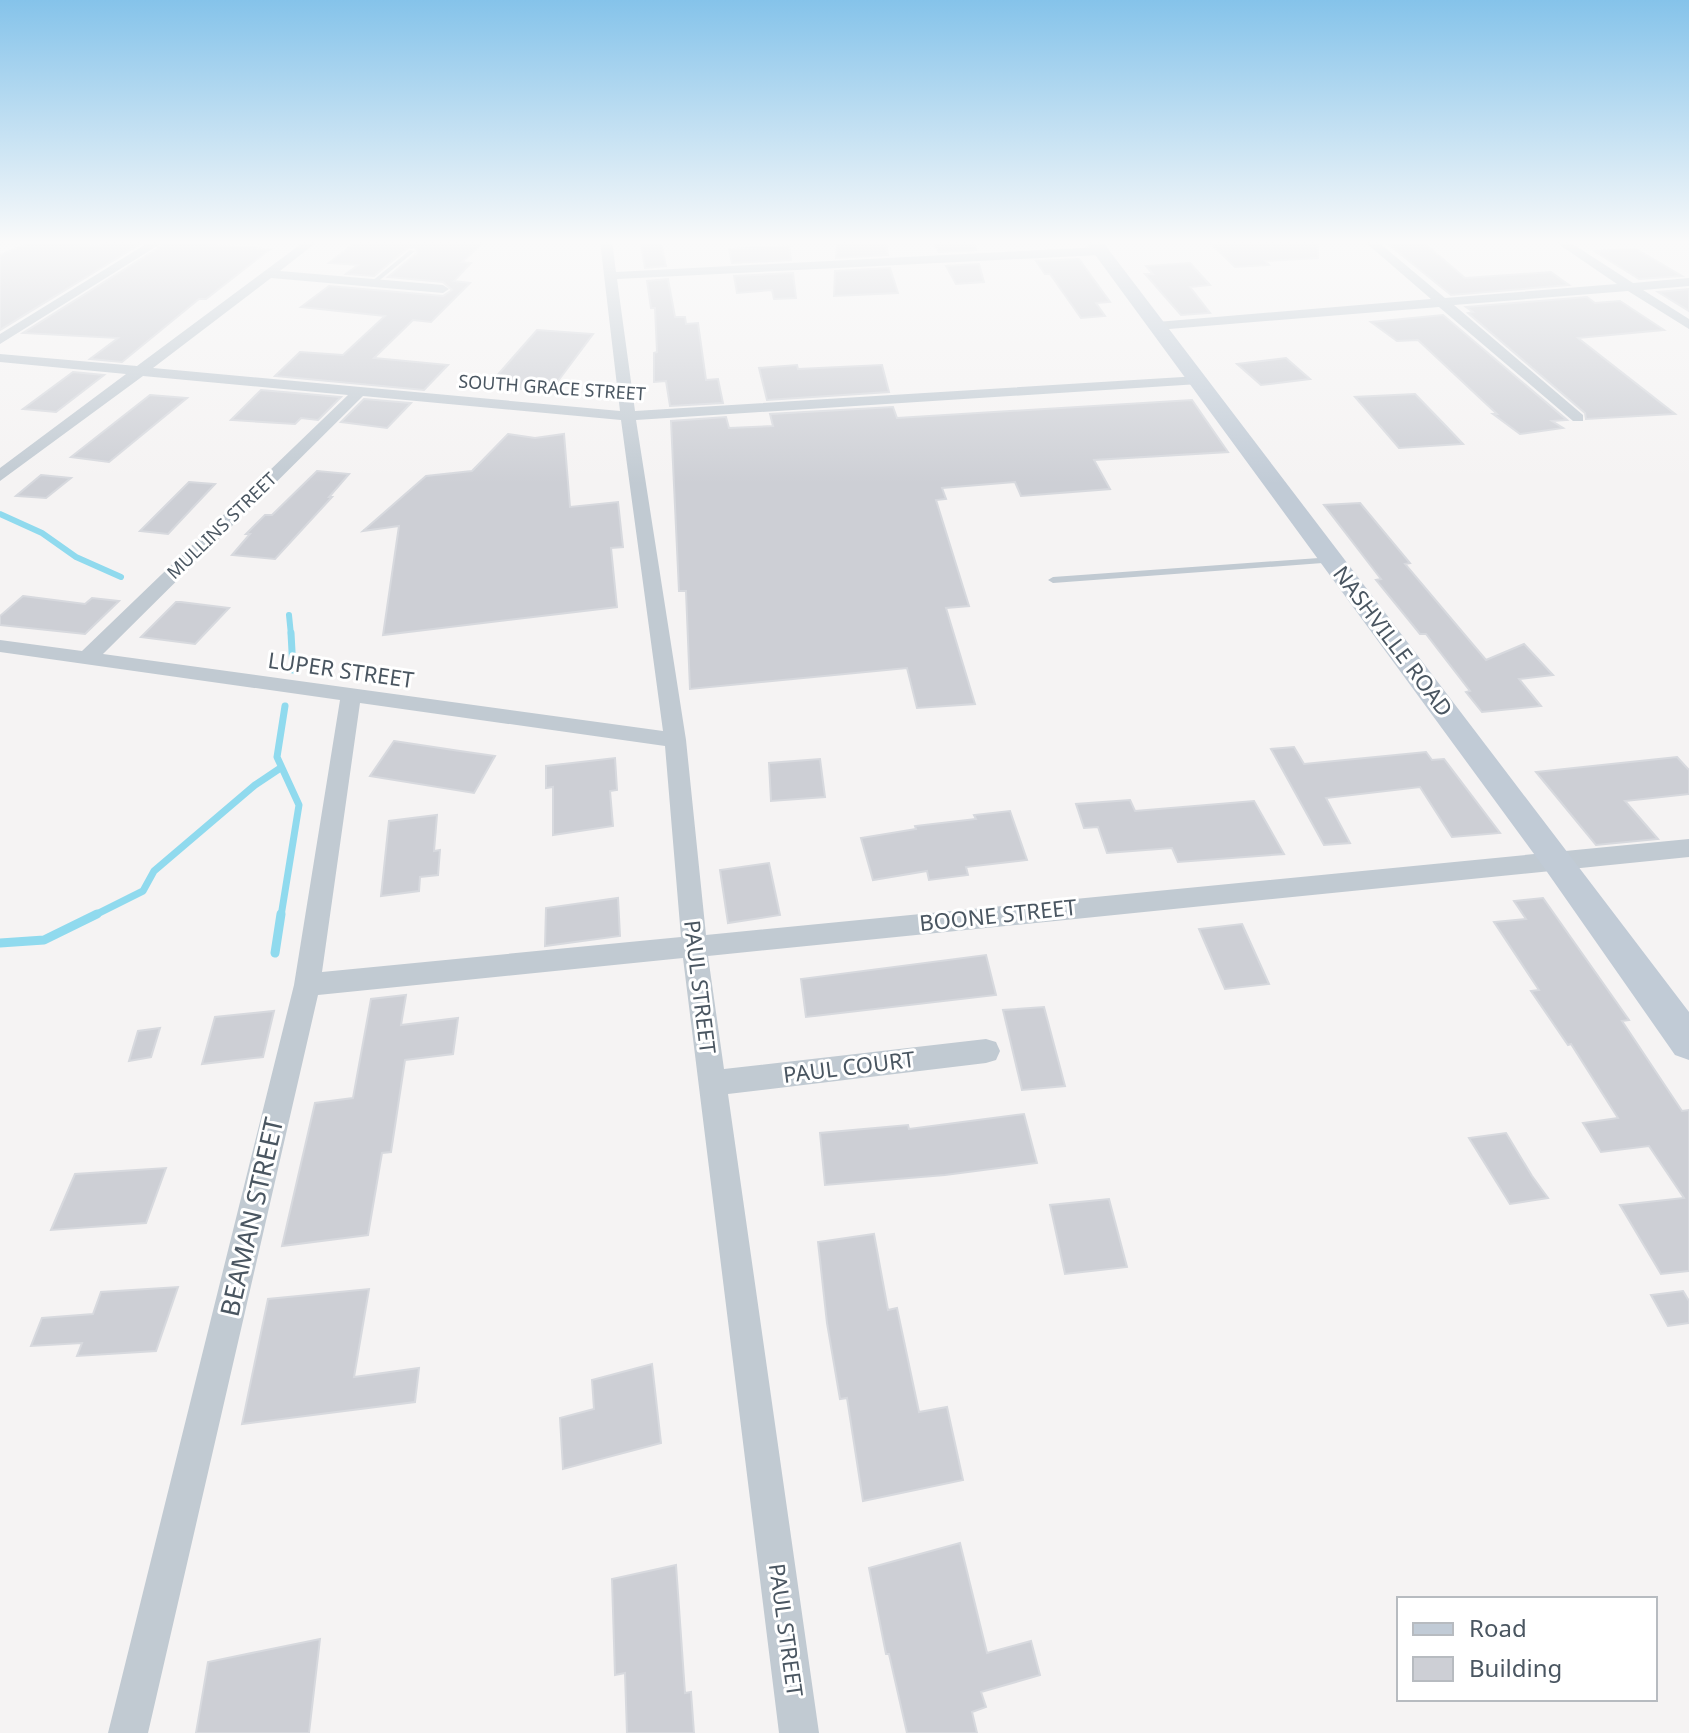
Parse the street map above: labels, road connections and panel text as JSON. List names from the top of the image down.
{
  "streets": {
    "main road": ["NASHVILLE ROAD"],
    "street": [
      "SOUTH GRACE STREET",
      "MULLINS STREET",
      "LUPER STREET",
      "BOONE STREET",
      "PAUL STREET",
      "PAUL COURT",
      "BEAMAN STREET"
    ]
  },
  "crossings": [
    ["SOUTH GRACE STREET", "MULLINS STREET"],
    ["SOUTH GRACE STREET", "NASHVILLE ROAD"],
    ["SOUTH GRACE STREET", "PAUL STREET"],
    ["MULLINS STREET", "LUPER STREET"],
    ["NASHVILLE ROAD", "BOONE STREET"],
    ["LUPER STREET", "PAUL STREET"],
    ["LUPER STREET", "BEAMAN STREET"],
    ["BOONE STREET", "PAUL STREET"],
    ["BOONE STREET", "BEAMAN STREET"],
    ["PAUL STREET", "PAUL COURT"]
  ],
  "legend": ["Road", "Building"]
}
